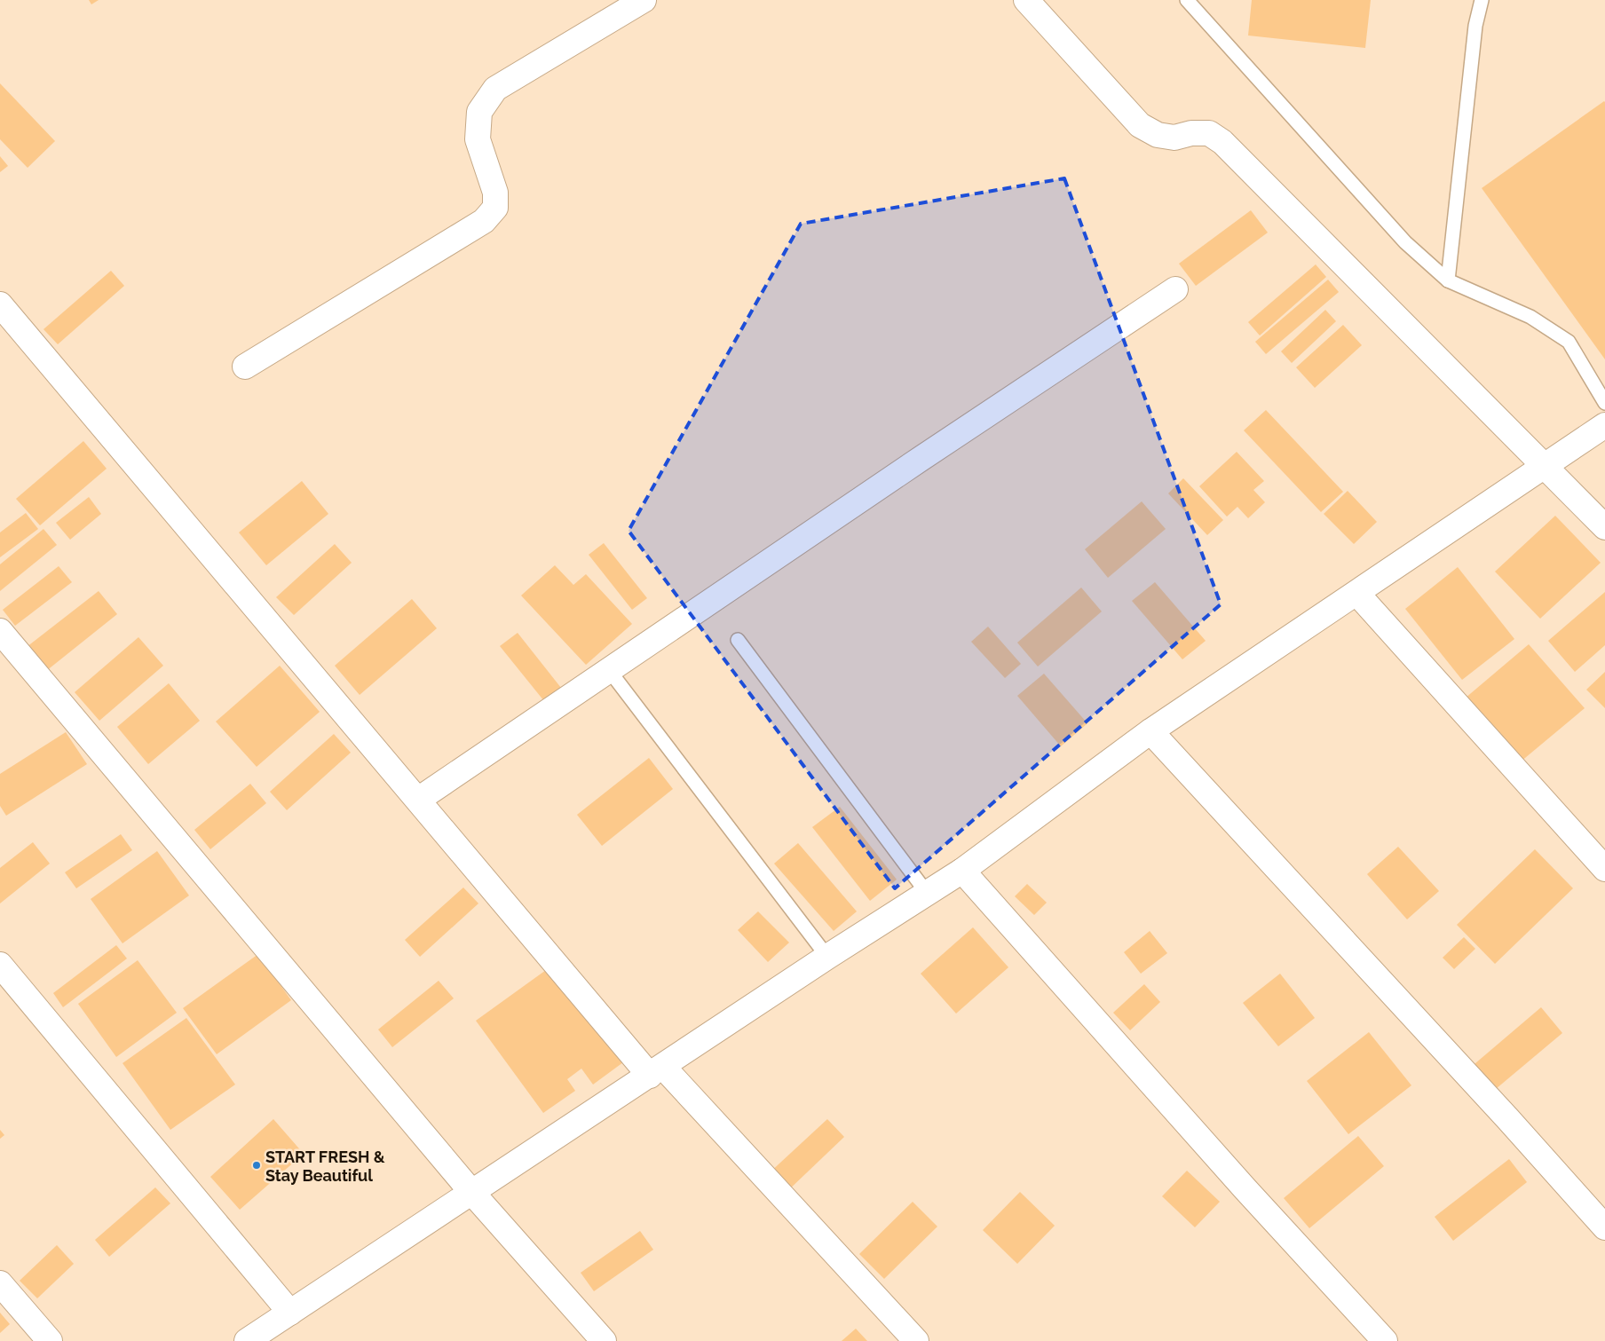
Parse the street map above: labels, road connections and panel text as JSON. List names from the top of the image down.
{
  "places": ["START FRESH & Stay Beautiful"]
}
